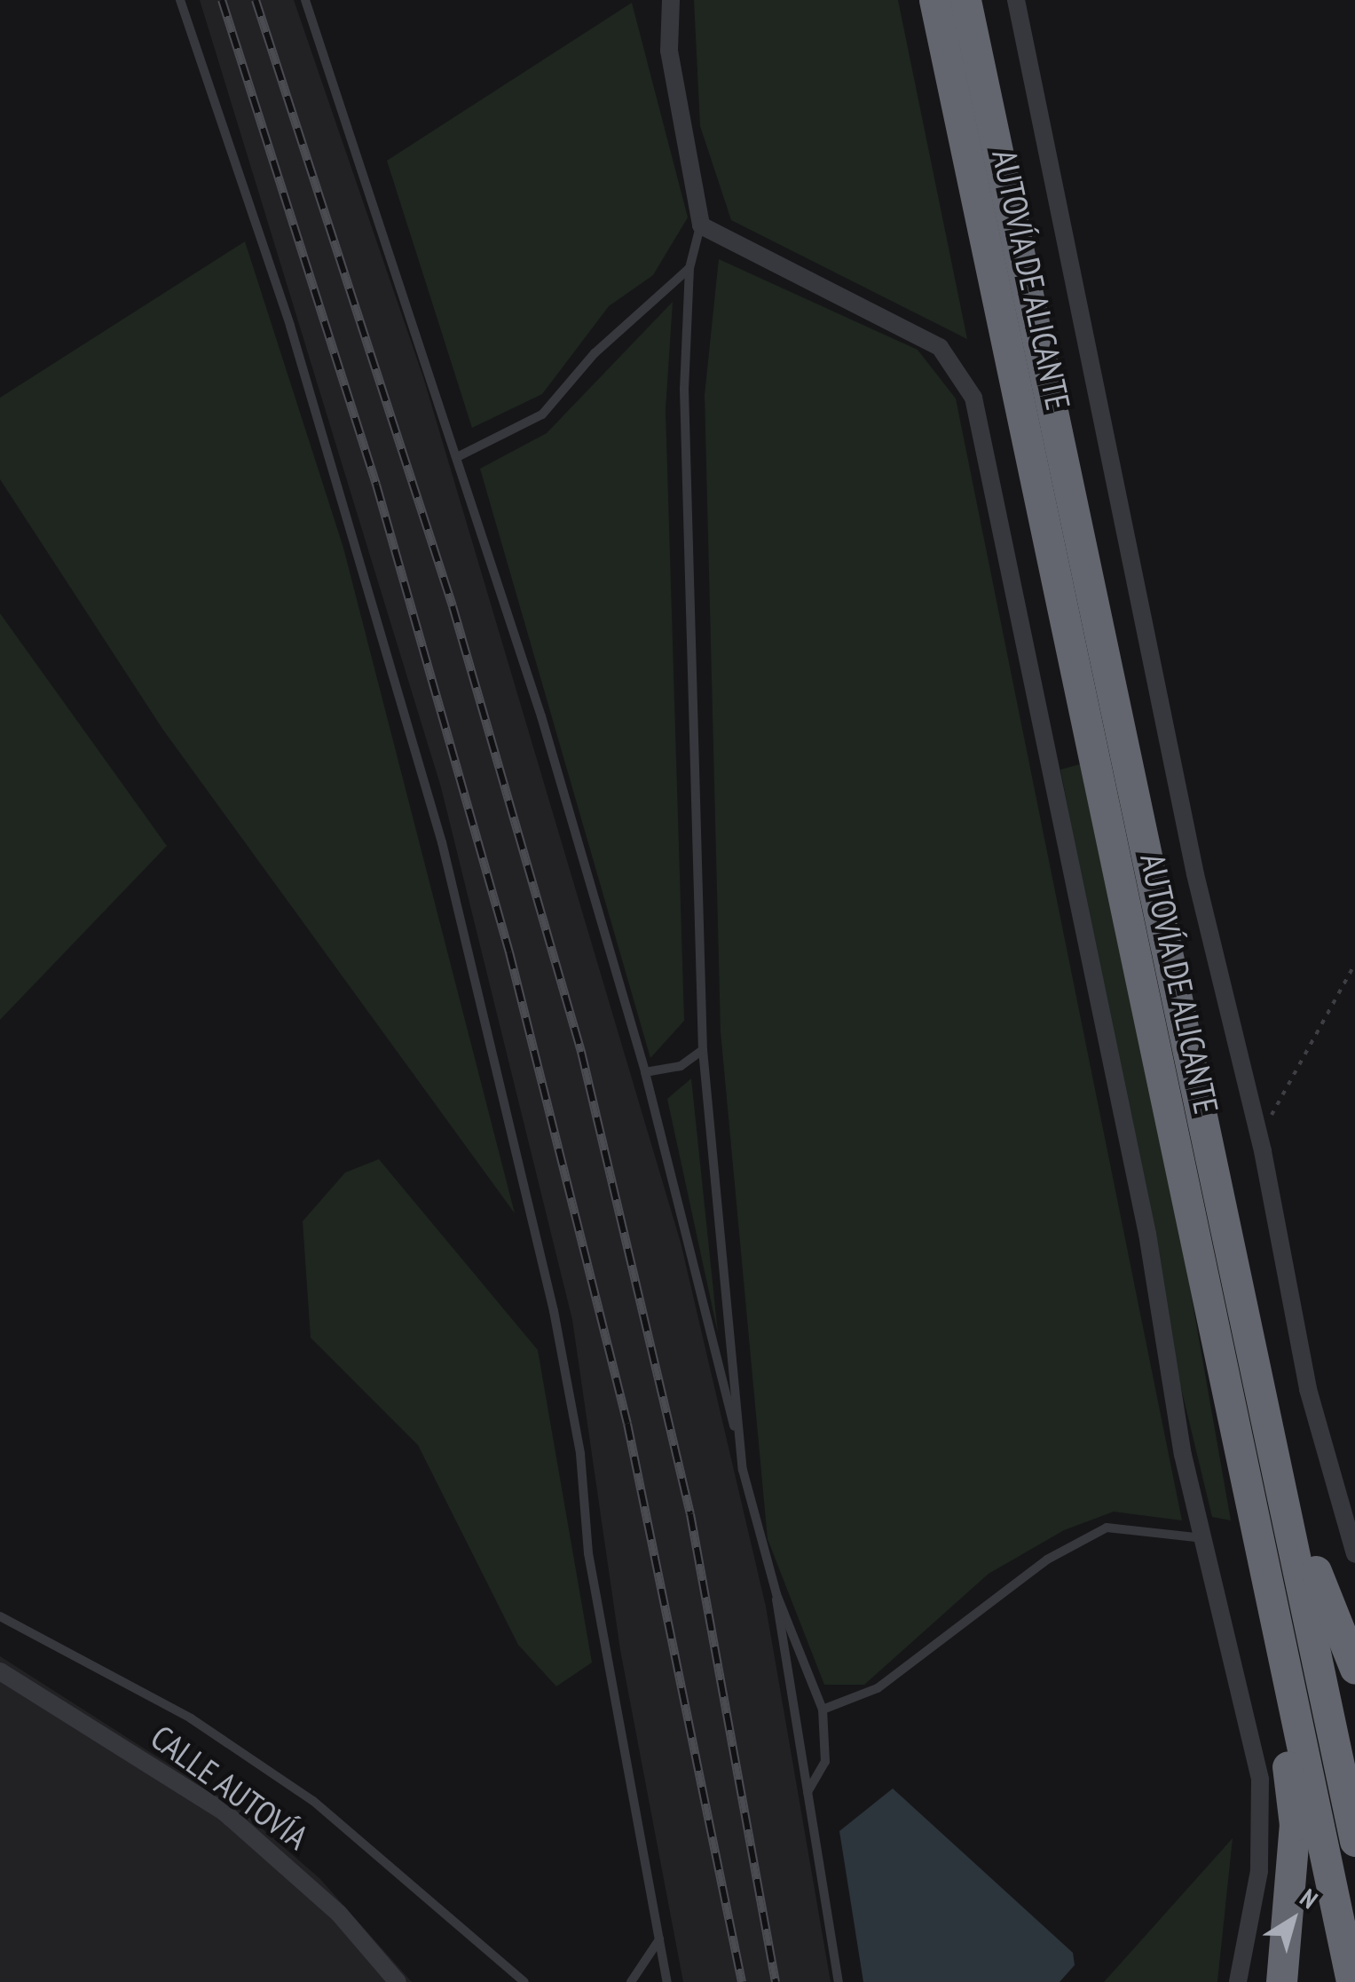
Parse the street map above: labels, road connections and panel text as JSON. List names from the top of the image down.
{
  "streets": {
    "highway": ["AUTOVÍA DE ALICANTE"],
    "street": ["CALLE AUTOVÍA"]
  },
  "north": "top right"
}
